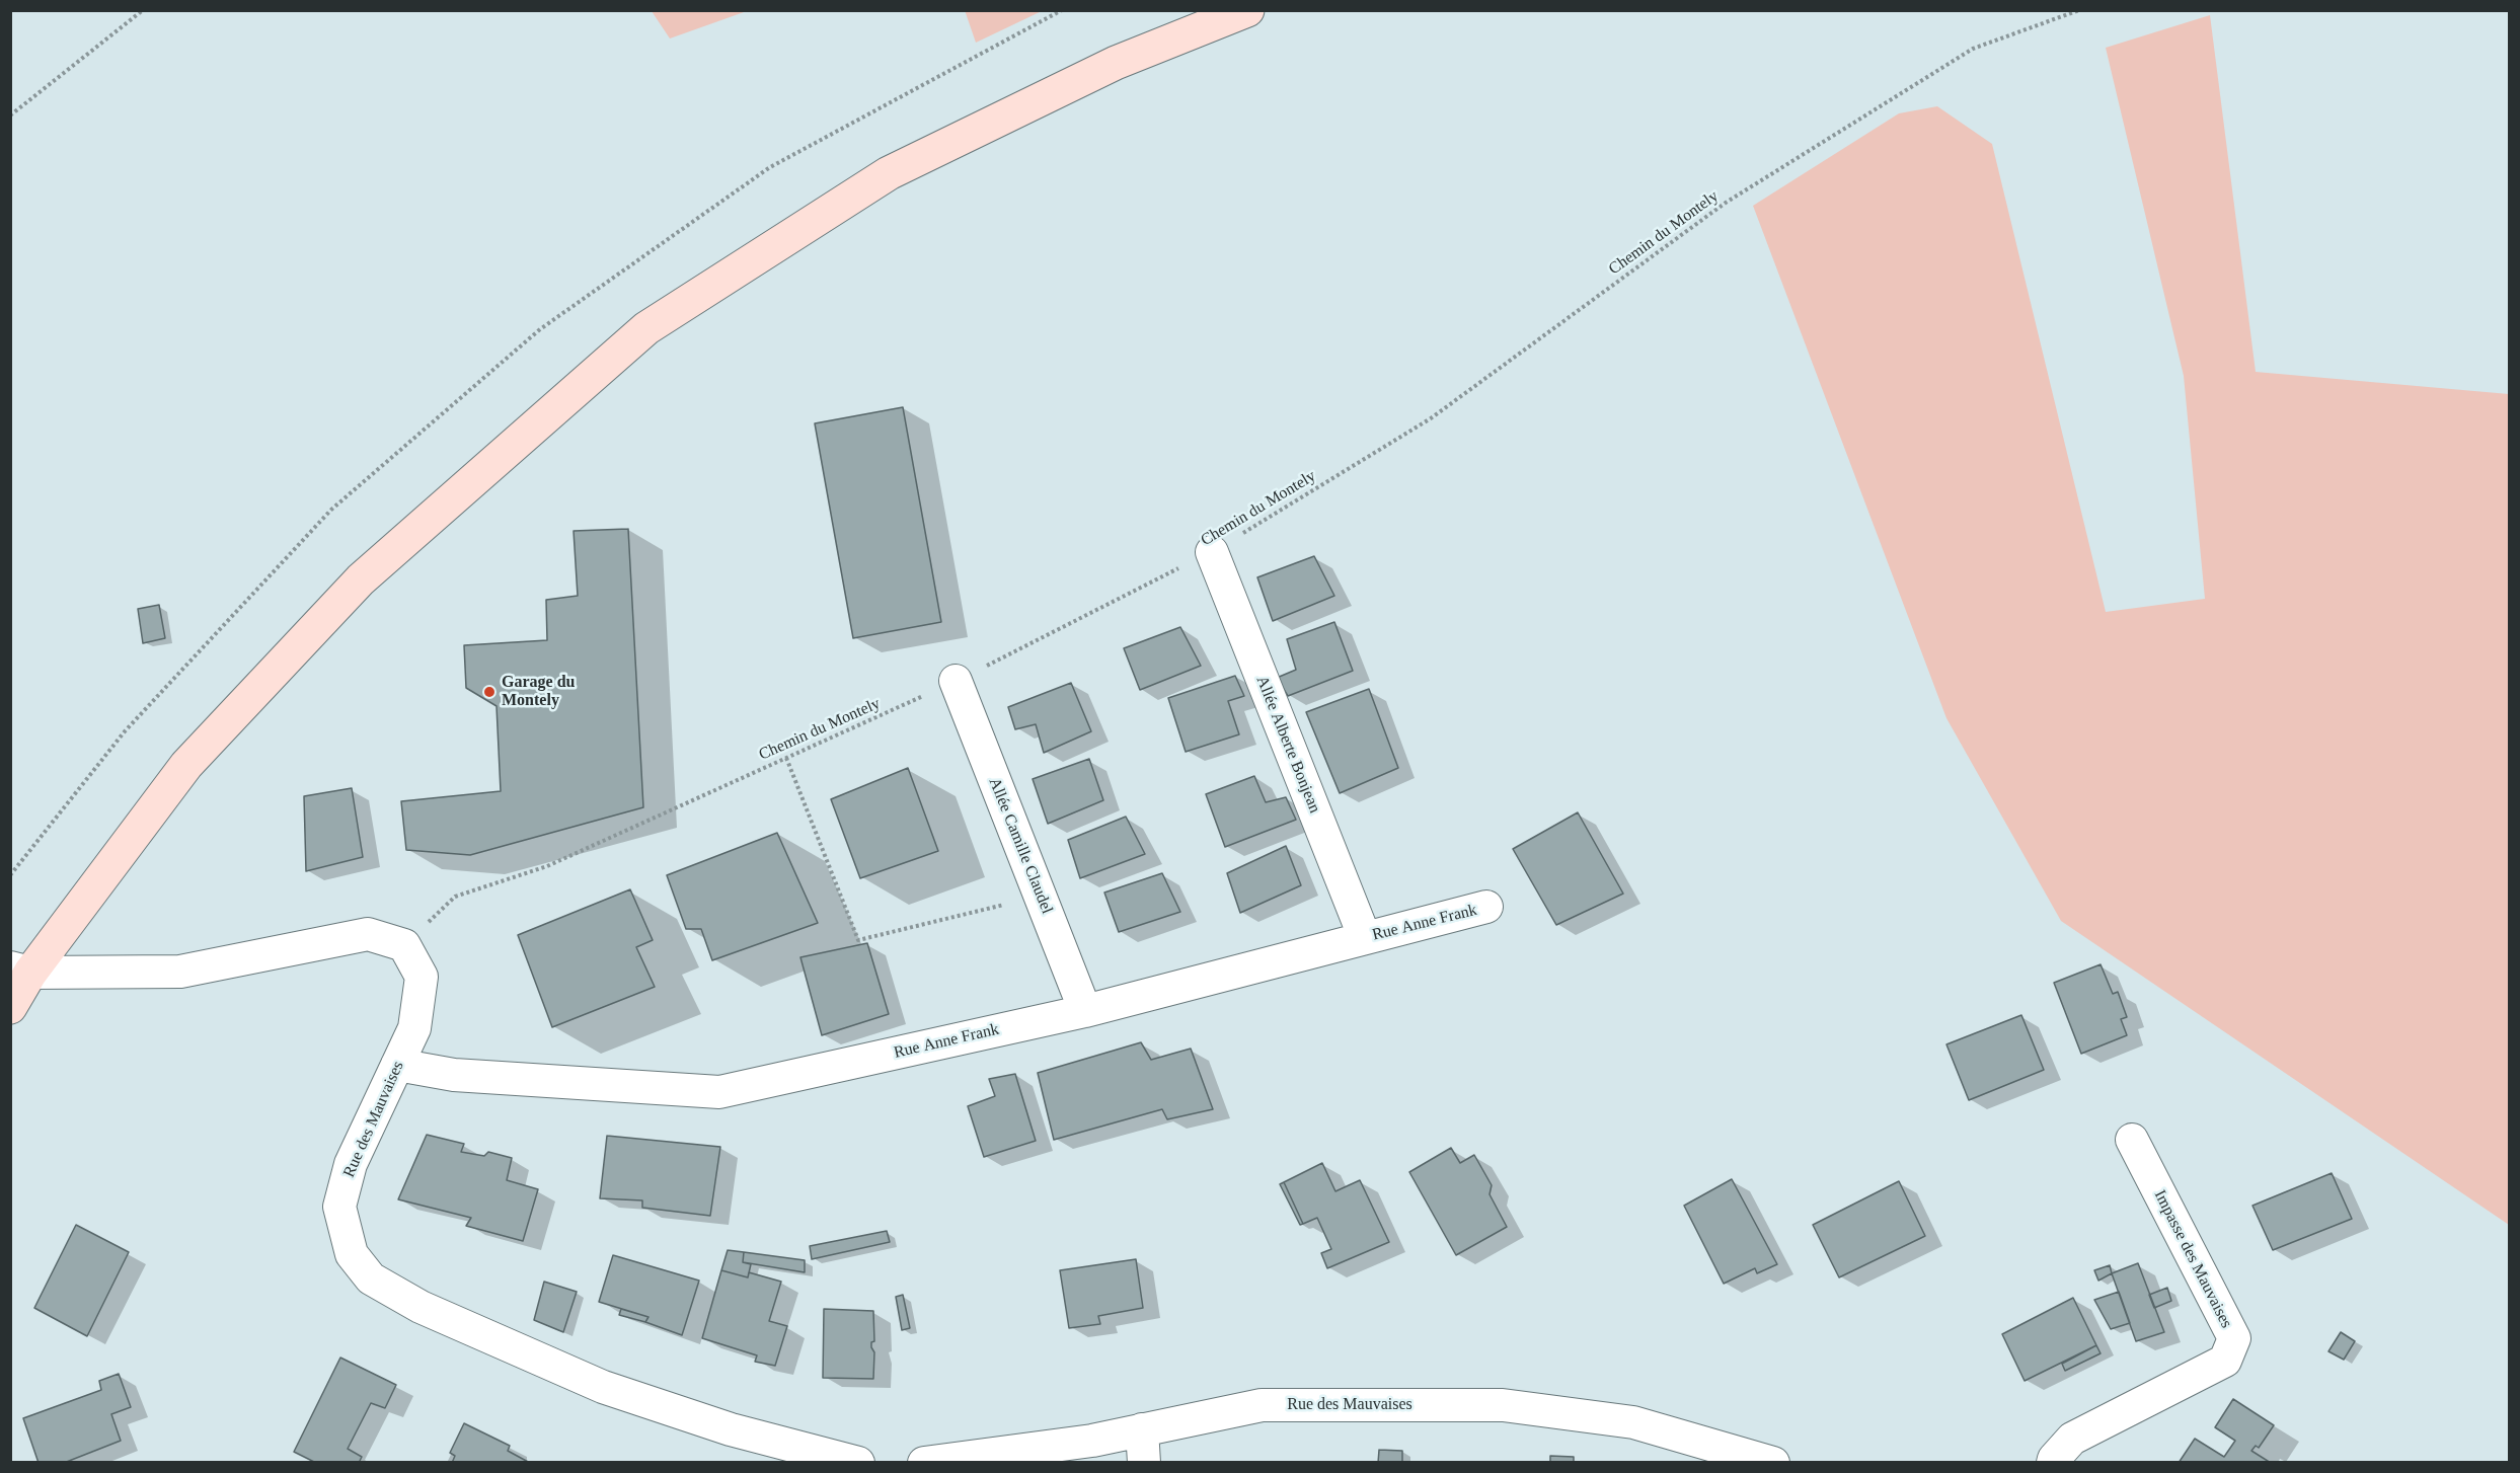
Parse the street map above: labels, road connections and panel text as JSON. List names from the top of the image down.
{
  "streets": {
    "street": [
      "Allée Alberte Bonjean",
      "Allée Camille Claudel",
      "Rue Anne Frank",
      "Rue des Mauvaises",
      "Impasse des Mauvaises"
    ],
    "path": ["Chemin du Montely"]
  },
  "crossings": [
    ["Chemin du Montely", "Allée Alberte Bonjean"],
    ["Chemin du Montely", "Allée Camille Claudel"],
    ["Chemin du Montely", "Rue des Mauvaises"],
    ["Allée Alberte Bonjean", "Rue Anne Frank"],
    ["Allée Camille Claudel", "Rue Anne Frank"],
    ["Rue Anne Frank", "Rue des Mauvaises"]
  ],
  "places": ["Garage du Montely"]
}
